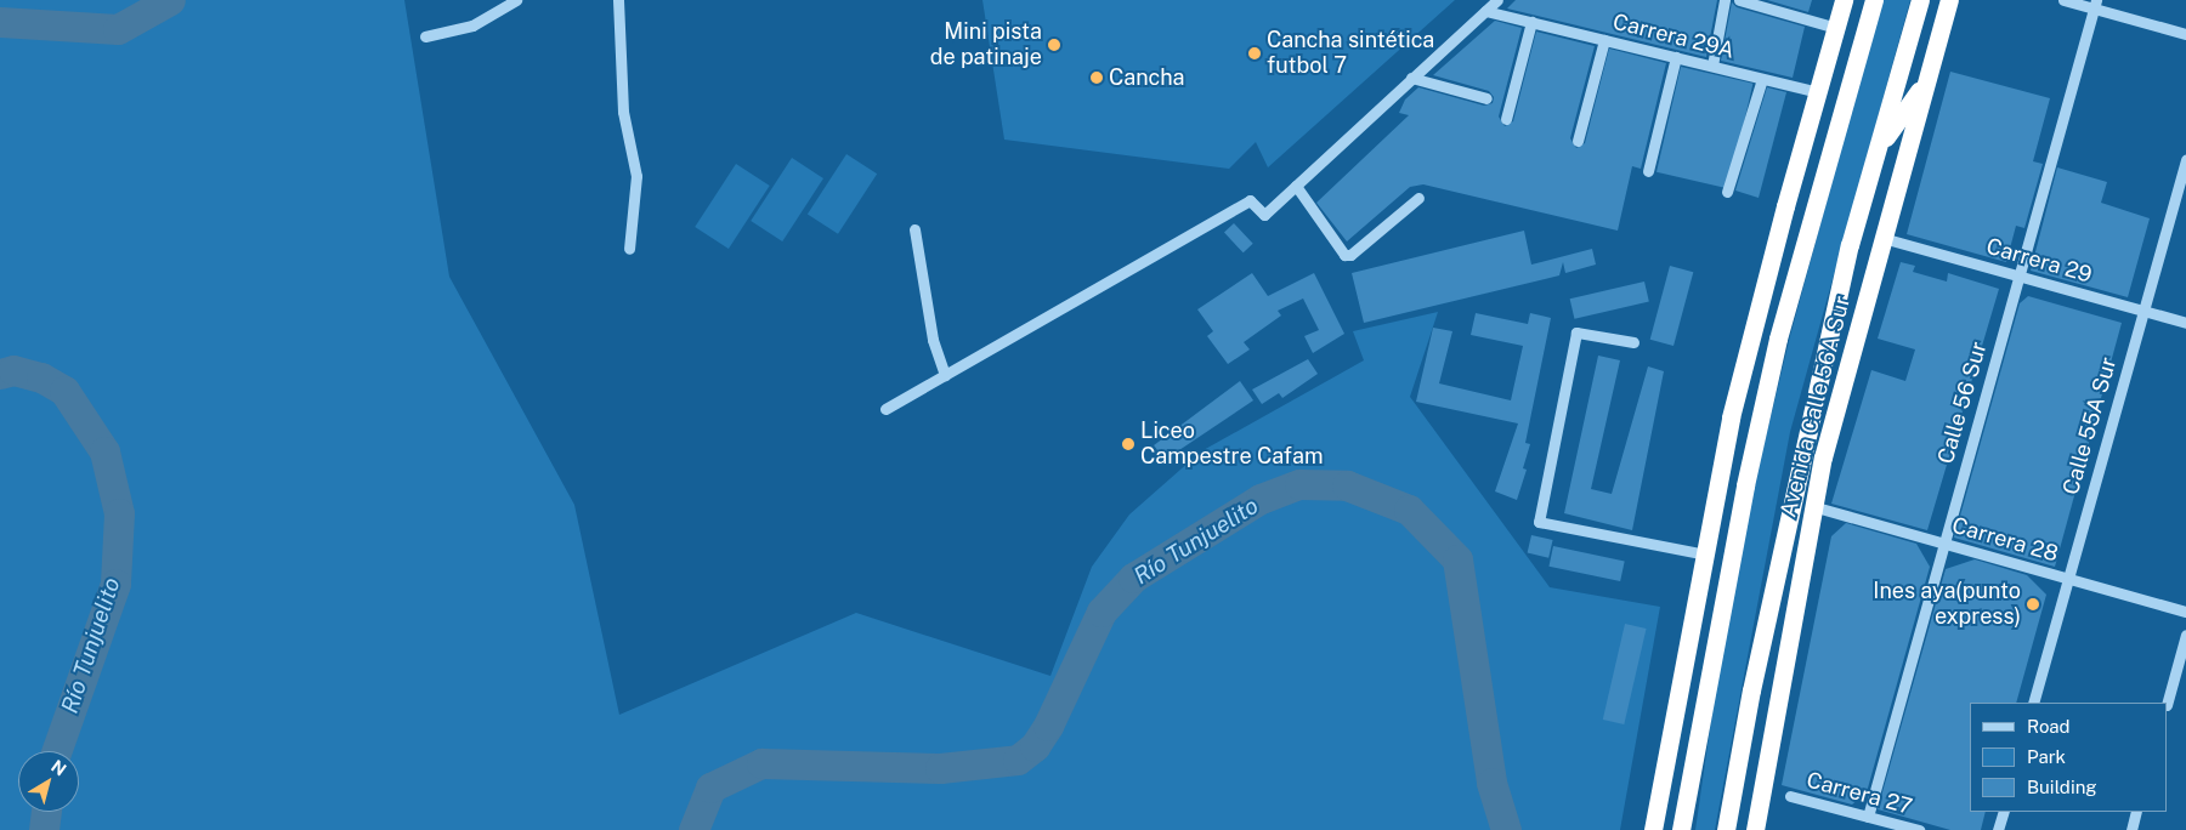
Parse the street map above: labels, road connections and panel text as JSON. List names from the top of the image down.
{
  "streets": {
    "highway": ["Avenida Calle 56A Sur"],
    "street": [
      "Carrera 29A",
      "Carrera 29",
      "Calle 56 Sur",
      "Calle 55A Sur",
      "Carrera 28",
      "Carrera 27"
    ]
  },
  "crossings": [
    ["Carrera 29", "Calle 56 Sur"],
    ["Carrera 29", "Avenida Calle 56A Sur"],
    ["Carrera 29", "Calle 55A Sur"],
    ["Calle 56 Sur", "Carrera 28"],
    ["Calle 56 Sur", "Carrera 27"],
    ["Avenida Calle 56A Sur", "Carrera 28"],
    ["Calle 55A Sur", "Carrera 28"]
  ],
  "water": ["Río Tunjuelito"],
  "places": [
    "Mini pista de patinaje",
    "Cancha sintética futbol 7",
    "Cancha",
    "Liceo Campestre Cafam",
    "Ines aya(punto express)"
  ],
  "legend": ["Road", "Park", "Building"],
  "north": "top right"
}
